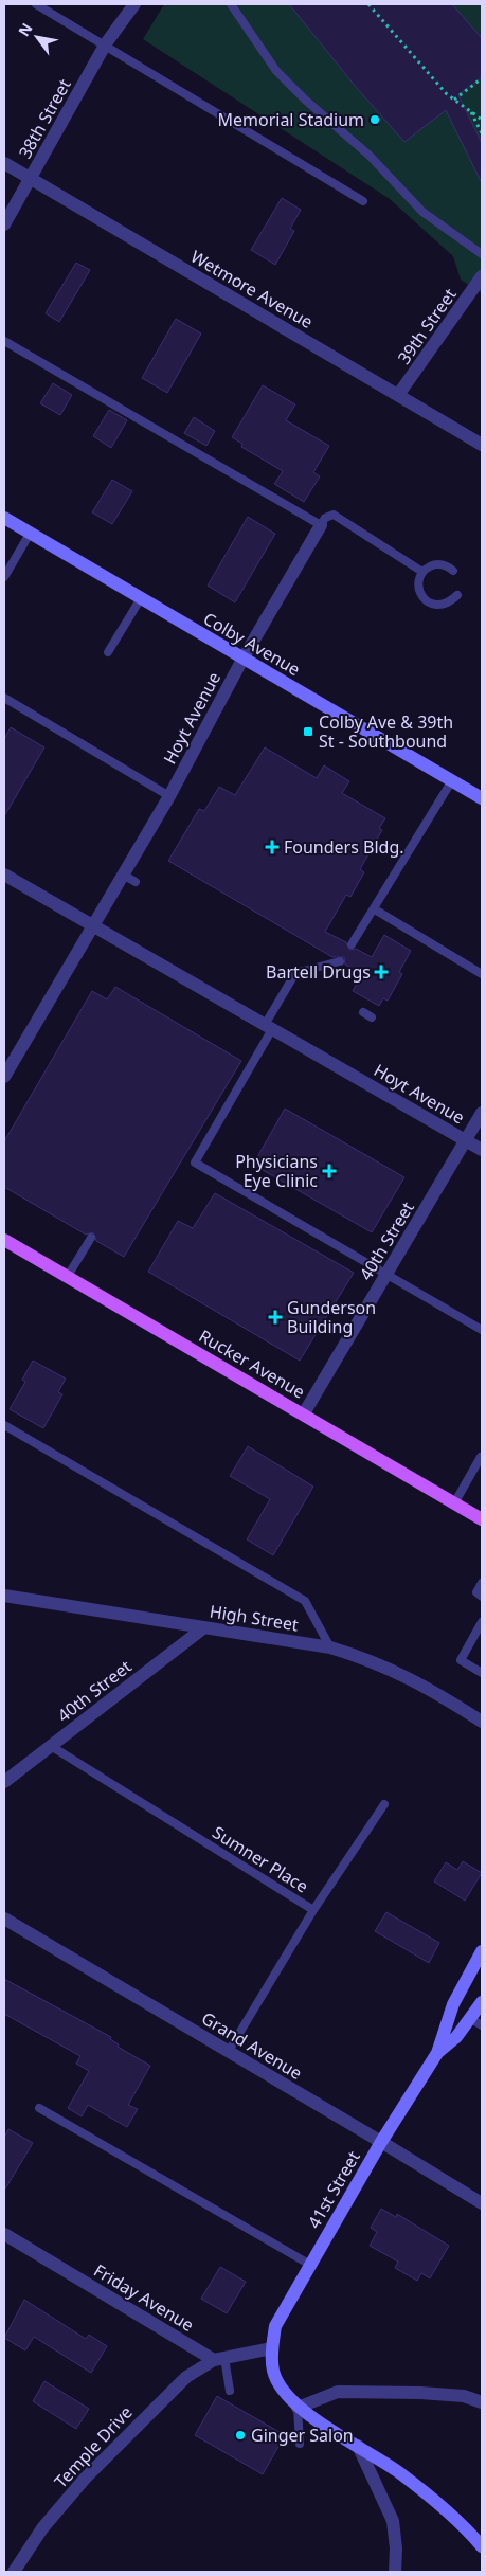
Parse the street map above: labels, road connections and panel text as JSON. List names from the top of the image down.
{
  "streets": {
    "main road": ["Colby Avenue", "Rucker Avenue", "41st Street"],
    "street": [
      "38th Street",
      "Wetmore Avenue",
      "39th Street",
      "Hoyt Avenue",
      "40th Street",
      "High Street",
      "Grand Avenue",
      "Friday Avenue",
      "Temple Drive"
    ],
    "lane": ["Sumner Place"]
  },
  "crossings": [
    ["38th Street", "Wetmore Avenue"],
    ["Wetmore Avenue", "39th Street"],
    ["Colby Avenue", "Hoyt Avenue"],
    ["Hoyt Avenue", "40th Street"],
    ["40th Street", "Rucker Avenue"],
    ["40th Street", "High Street"],
    ["40th Street", "Sumner Place"],
    ["Sumner Place", "Grand Avenue"],
    ["Grand Avenue", "41st Street"],
    ["Friday Avenue", "Temple Drive"]
  ],
  "places": {
    "other": ["Memorial Stadium", "Ginger Salon"],
    "transit": ["Colby Ave & 39th St - Southbound"],
    "health": [
      "Founders Bldg.",
      "Bartell Drugs",
      "Physicians Eye Clinic",
      "Gunderson Building"
    ]
  },
  "north": "top left"
}
